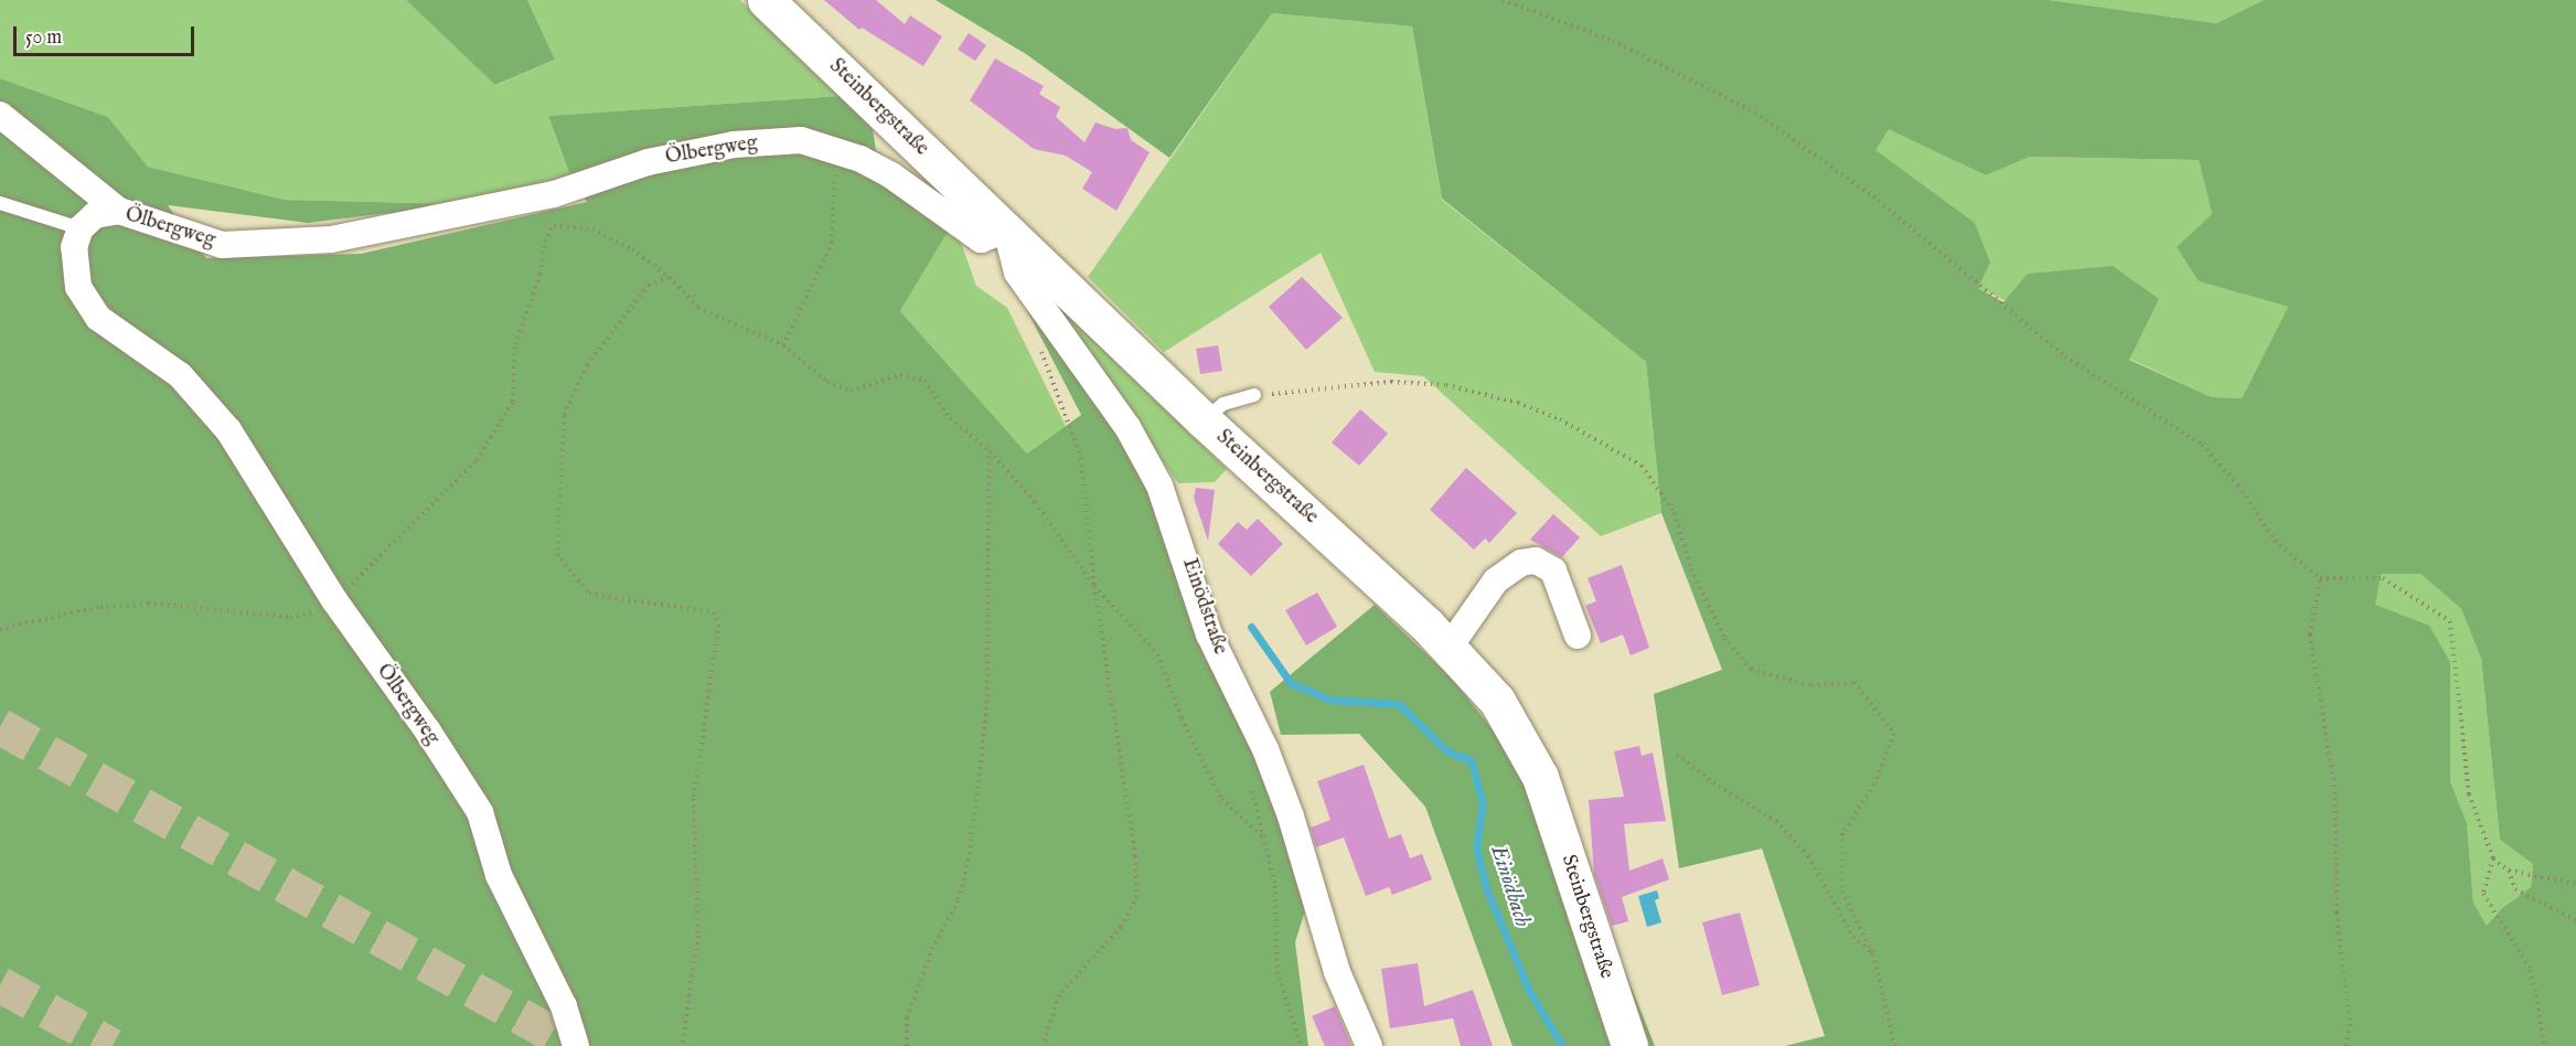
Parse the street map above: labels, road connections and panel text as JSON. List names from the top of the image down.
{
  "streets": {
    "main road": ["Steinbergstraße"],
    "street": ["Ölbergweg", "Einödstraße"]
  },
  "crossings": [
    ["Steinbergstraße", "Ölbergweg"],
    ["Steinbergstraße", "Einödstraße"],
    ["Ölbergweg", "Einödstraße"]
  ],
  "water": ["Einödbach"],
  "scale_bar": "50 m"
}
